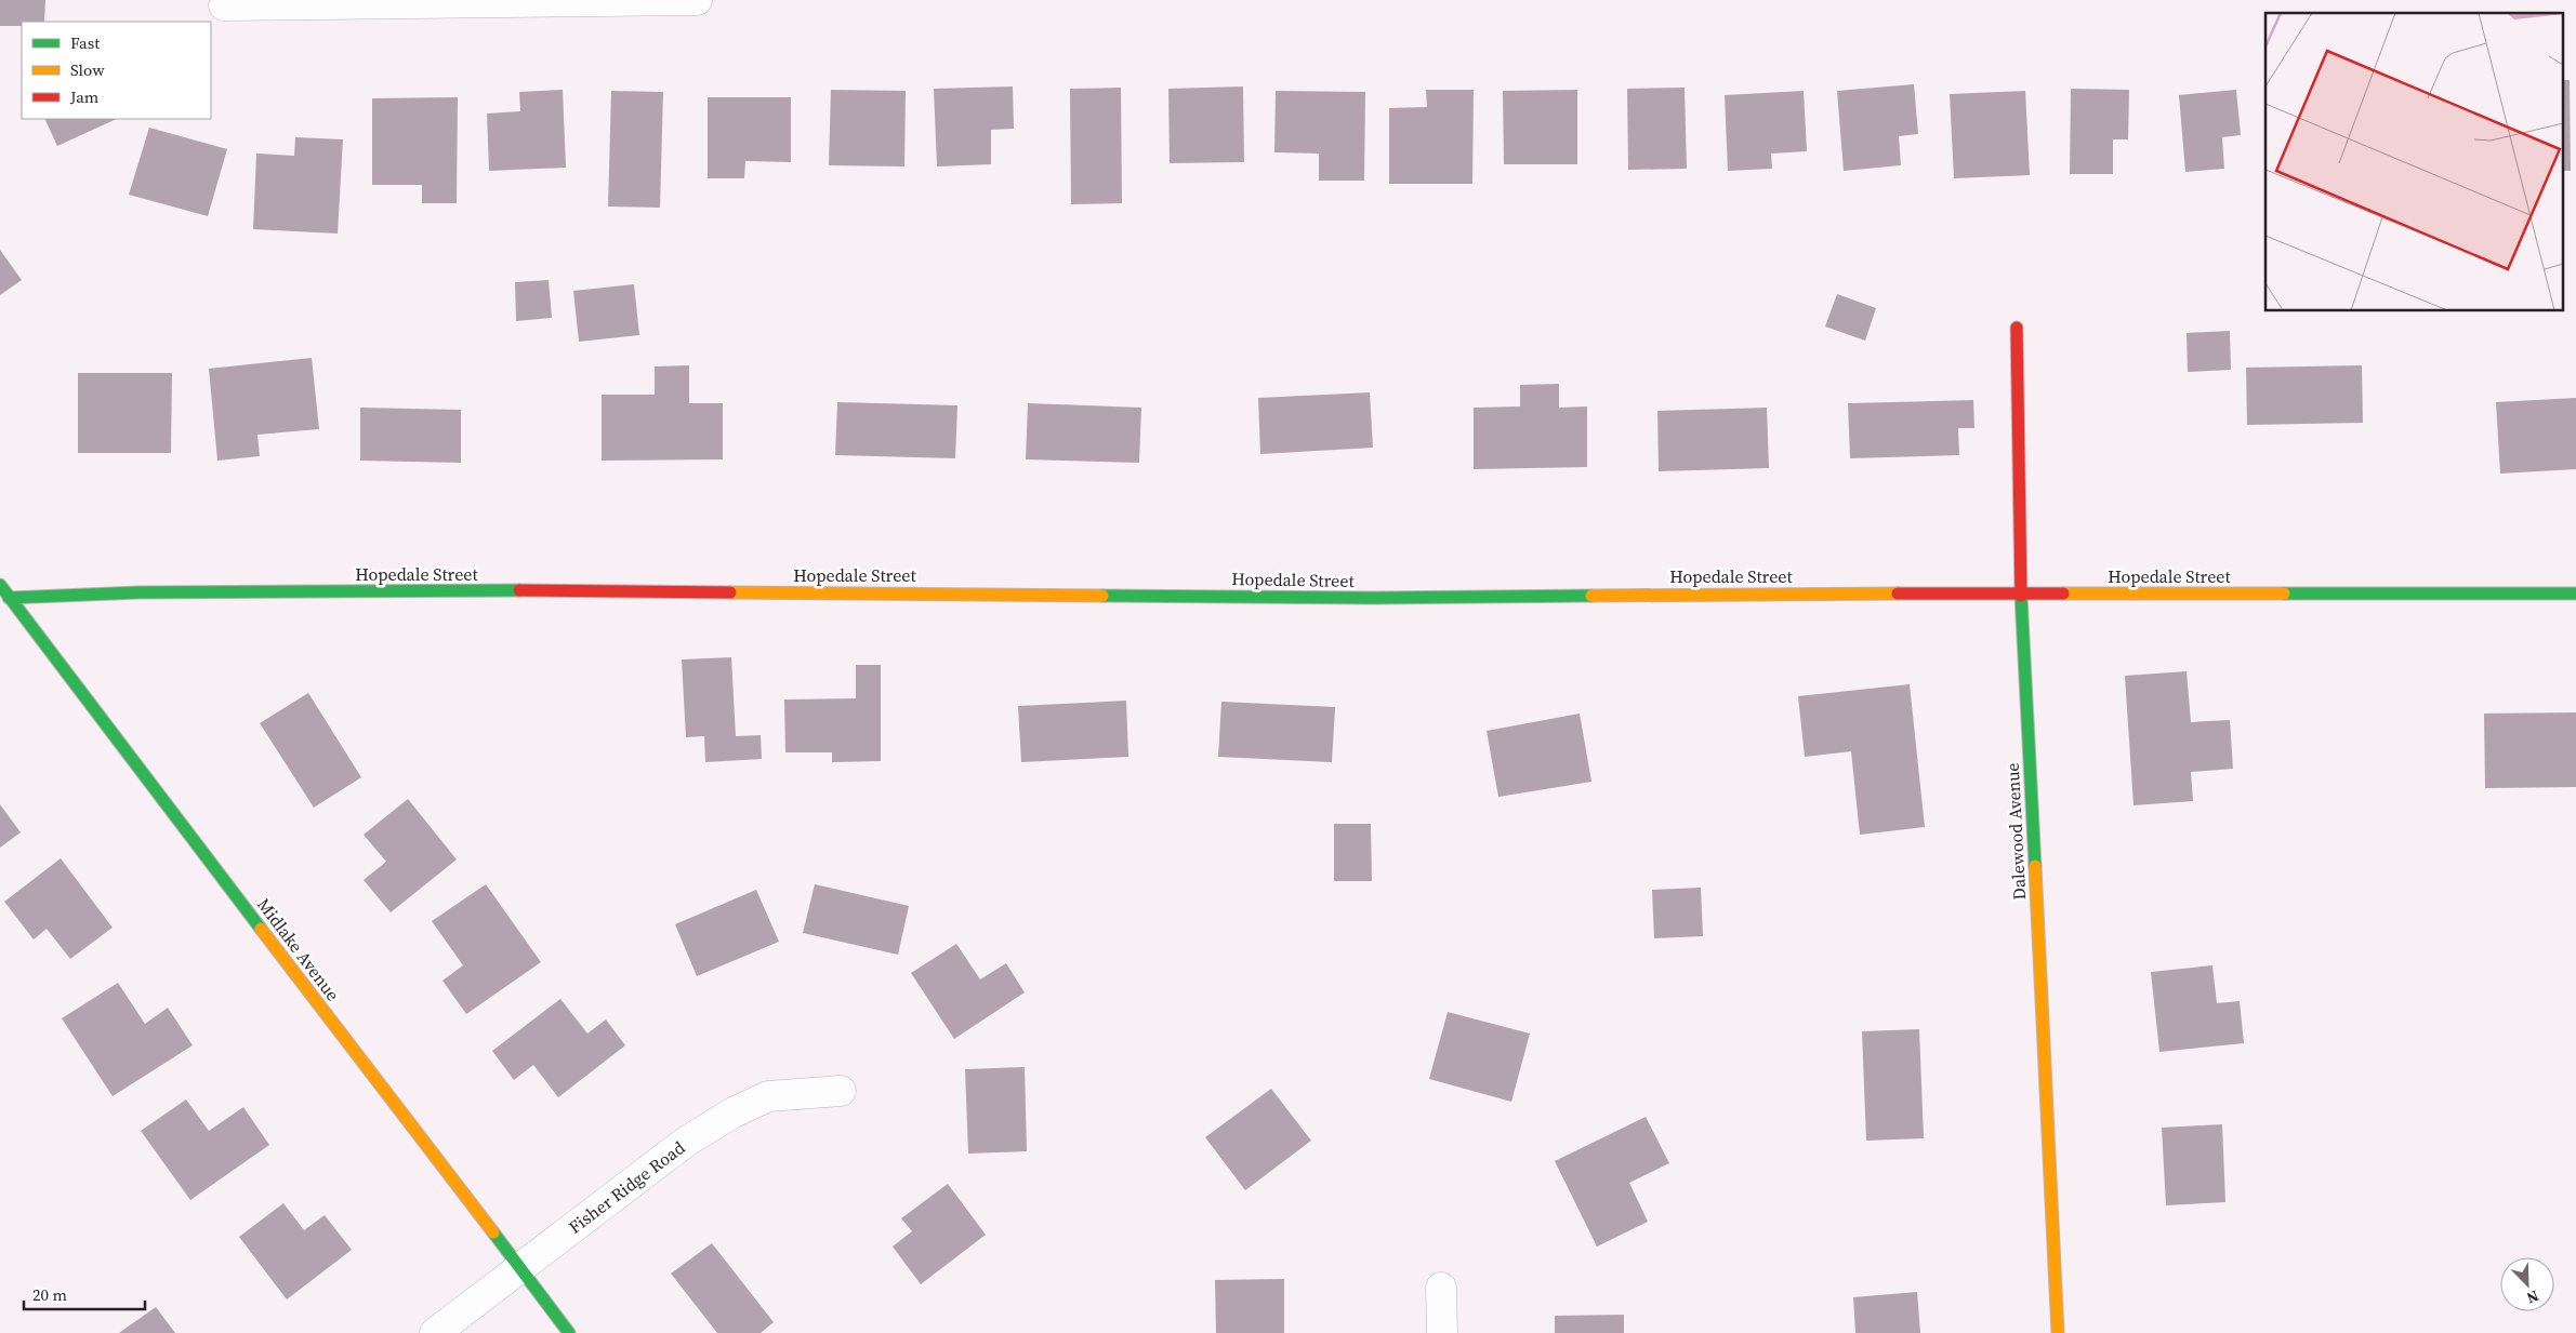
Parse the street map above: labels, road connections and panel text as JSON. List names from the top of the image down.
{
  "streets": {
    "street": [
      "Hopedale Street",
      "Dalewood Avenue",
      "Midlake Avenue",
      "Fisher Ridge Road"
    ]
  },
  "crossings": [
    ["Hopedale Street", "Dalewood Avenue"],
    ["Hopedale Street", "Midlake Avenue"],
    ["Midlake Avenue", "Fisher Ridge Road"]
  ],
  "legend": ["Fast", "Slow", "Jam"],
  "scale_bar": "20 m",
  "north": "bottom right"
}
